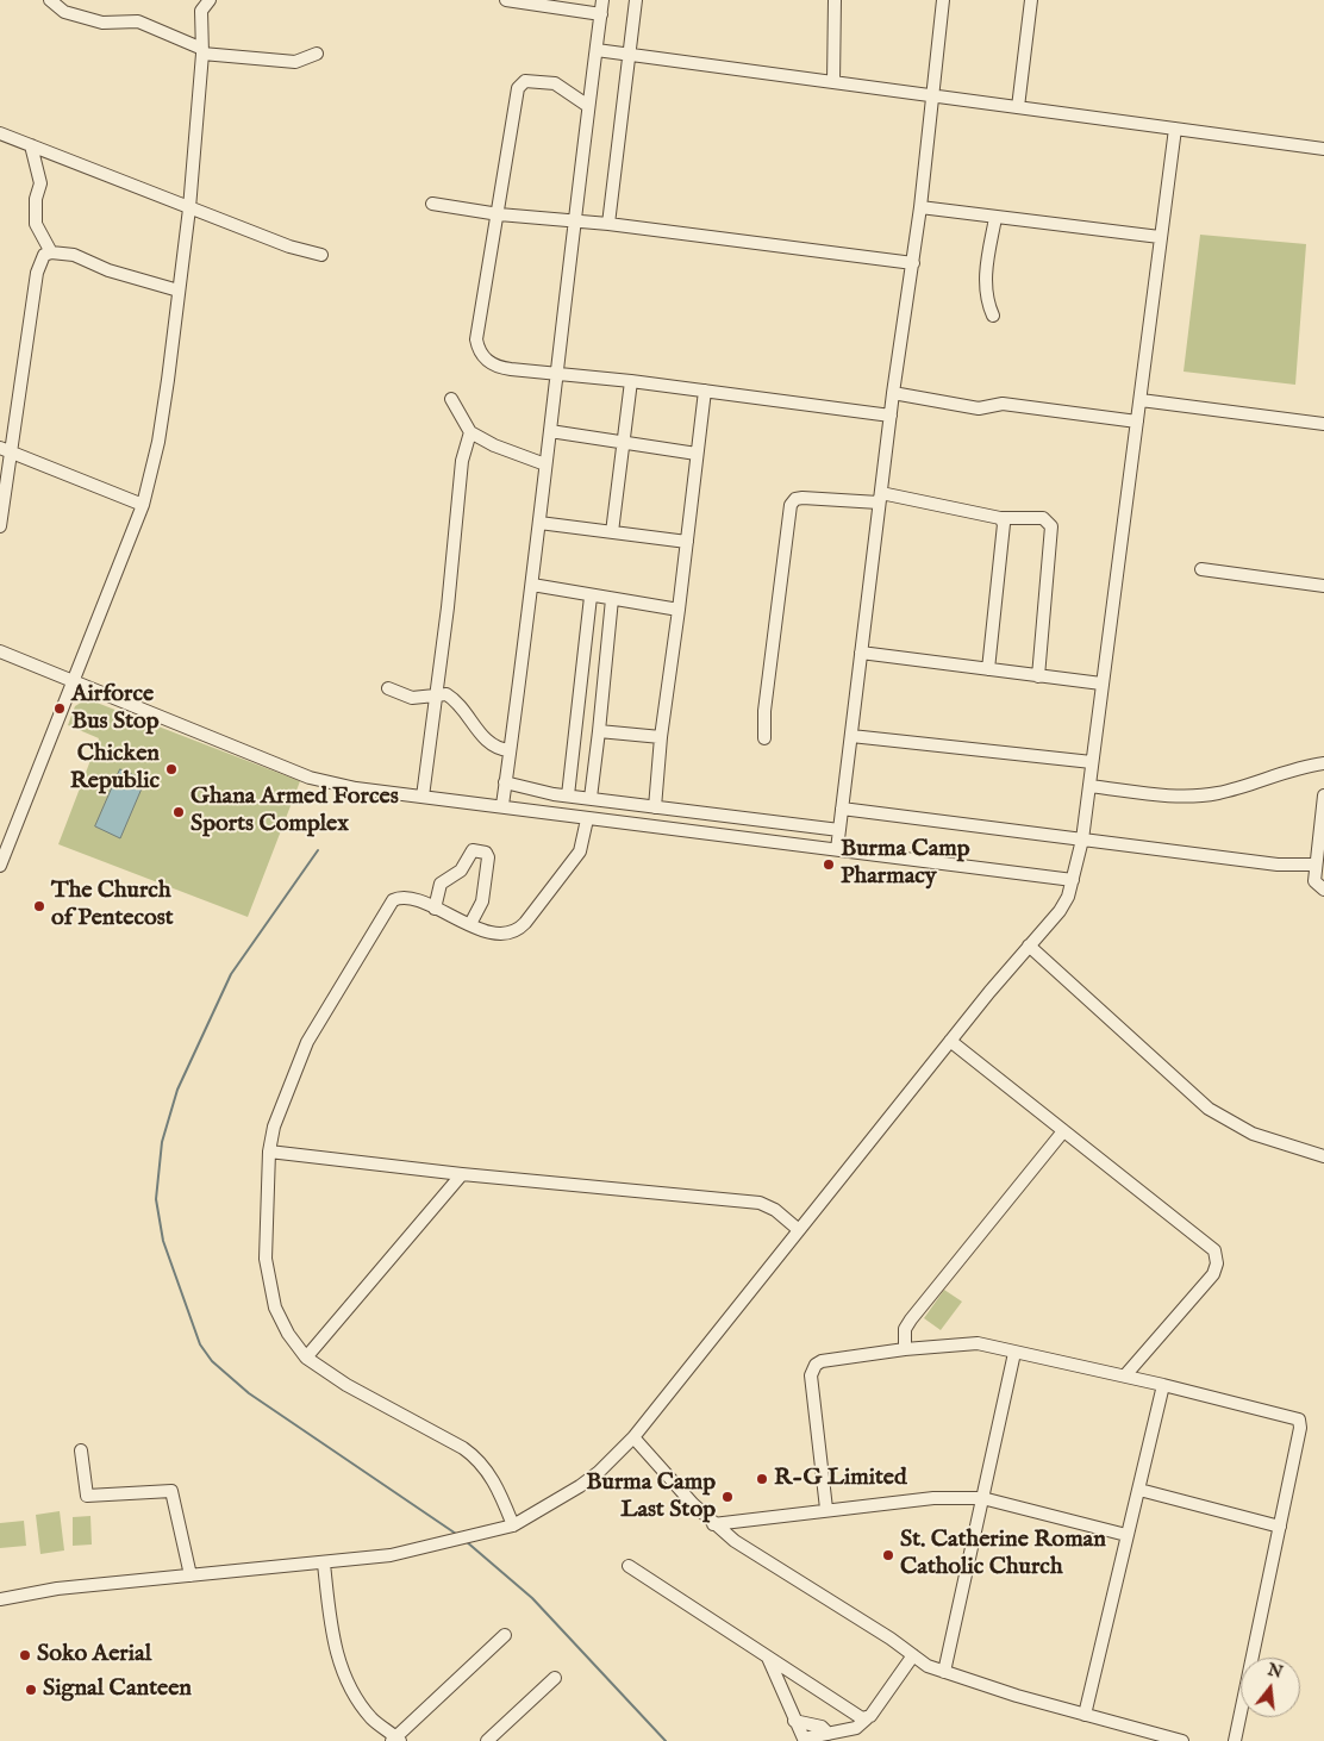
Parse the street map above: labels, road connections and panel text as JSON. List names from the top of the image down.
{
  "places": [
    "Airforce Bus Stop",
    "Chicken Republic",
    "Ghana Armed Forces Sports Complex",
    "Burma Camp Pharmacy",
    "The Church of Pentecost",
    "R-G Limited",
    "Burma Camp Last Stop",
    "St. Catherine Roman Catholic Church",
    "Soko Aerial",
    "Signal Canteen"
  ],
  "north": "top"
}
